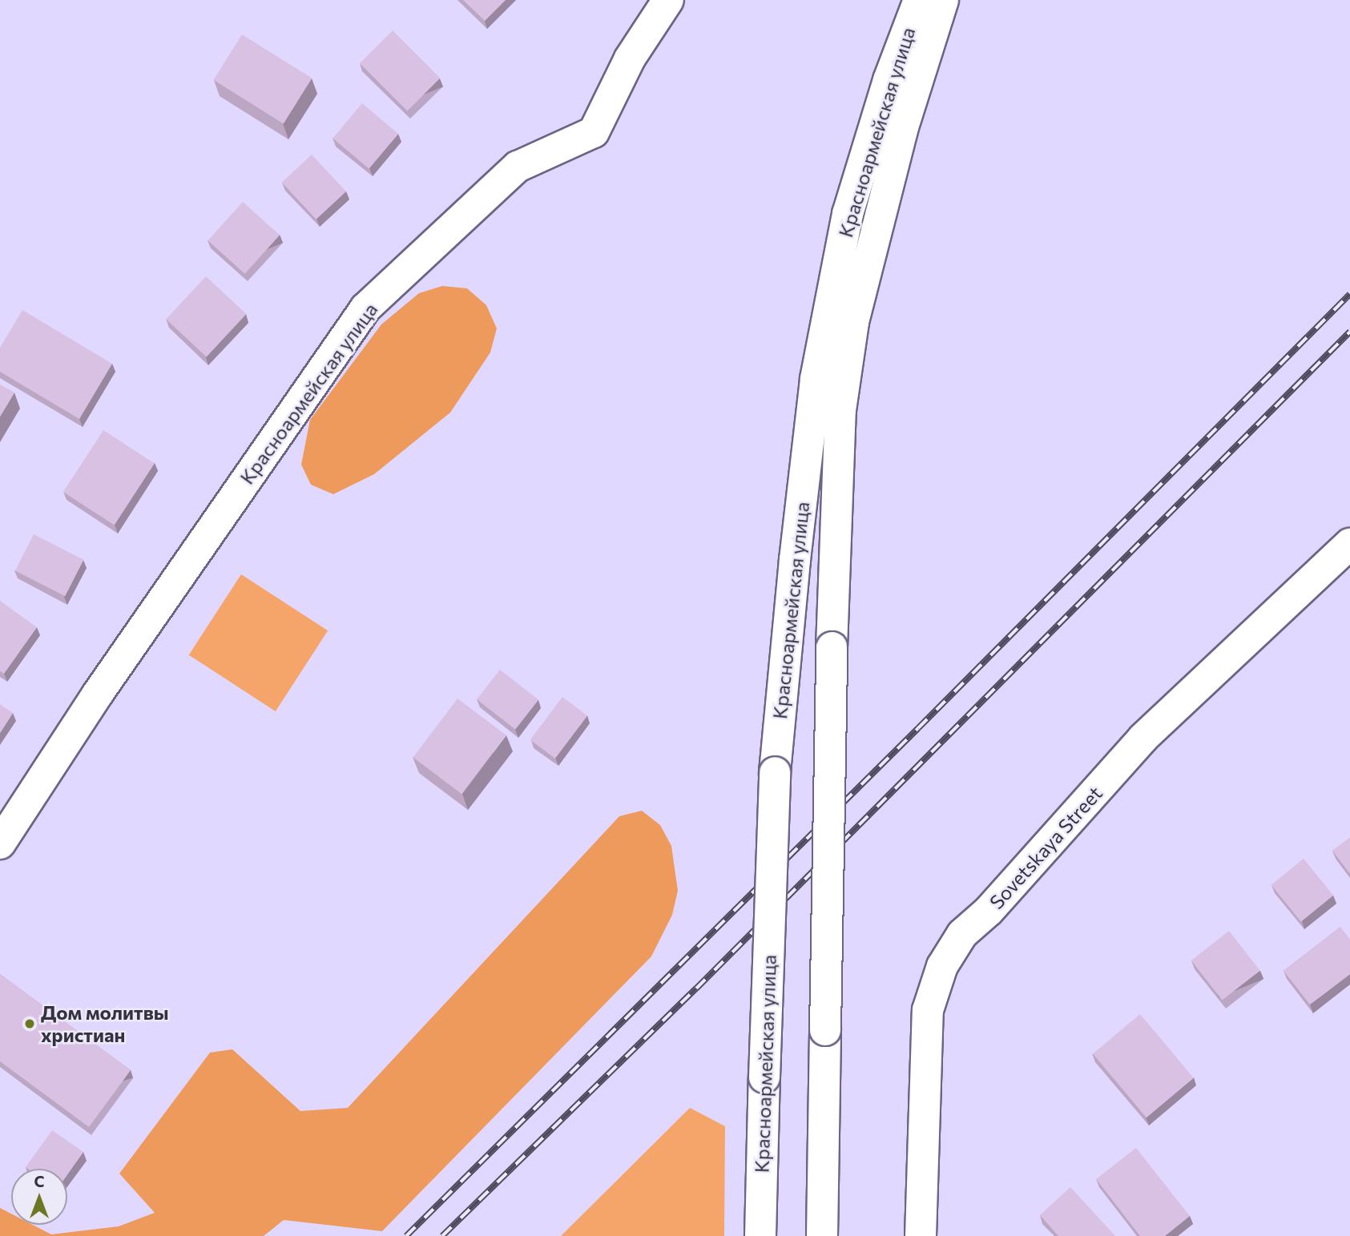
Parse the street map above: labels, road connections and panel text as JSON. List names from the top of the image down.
{
  "streets": {
    "main road": ["Красноармейская улица", "Sovetskaya Street"]
  },
  "places": ["Дом молитвы христиан"],
  "north": "top"
}
